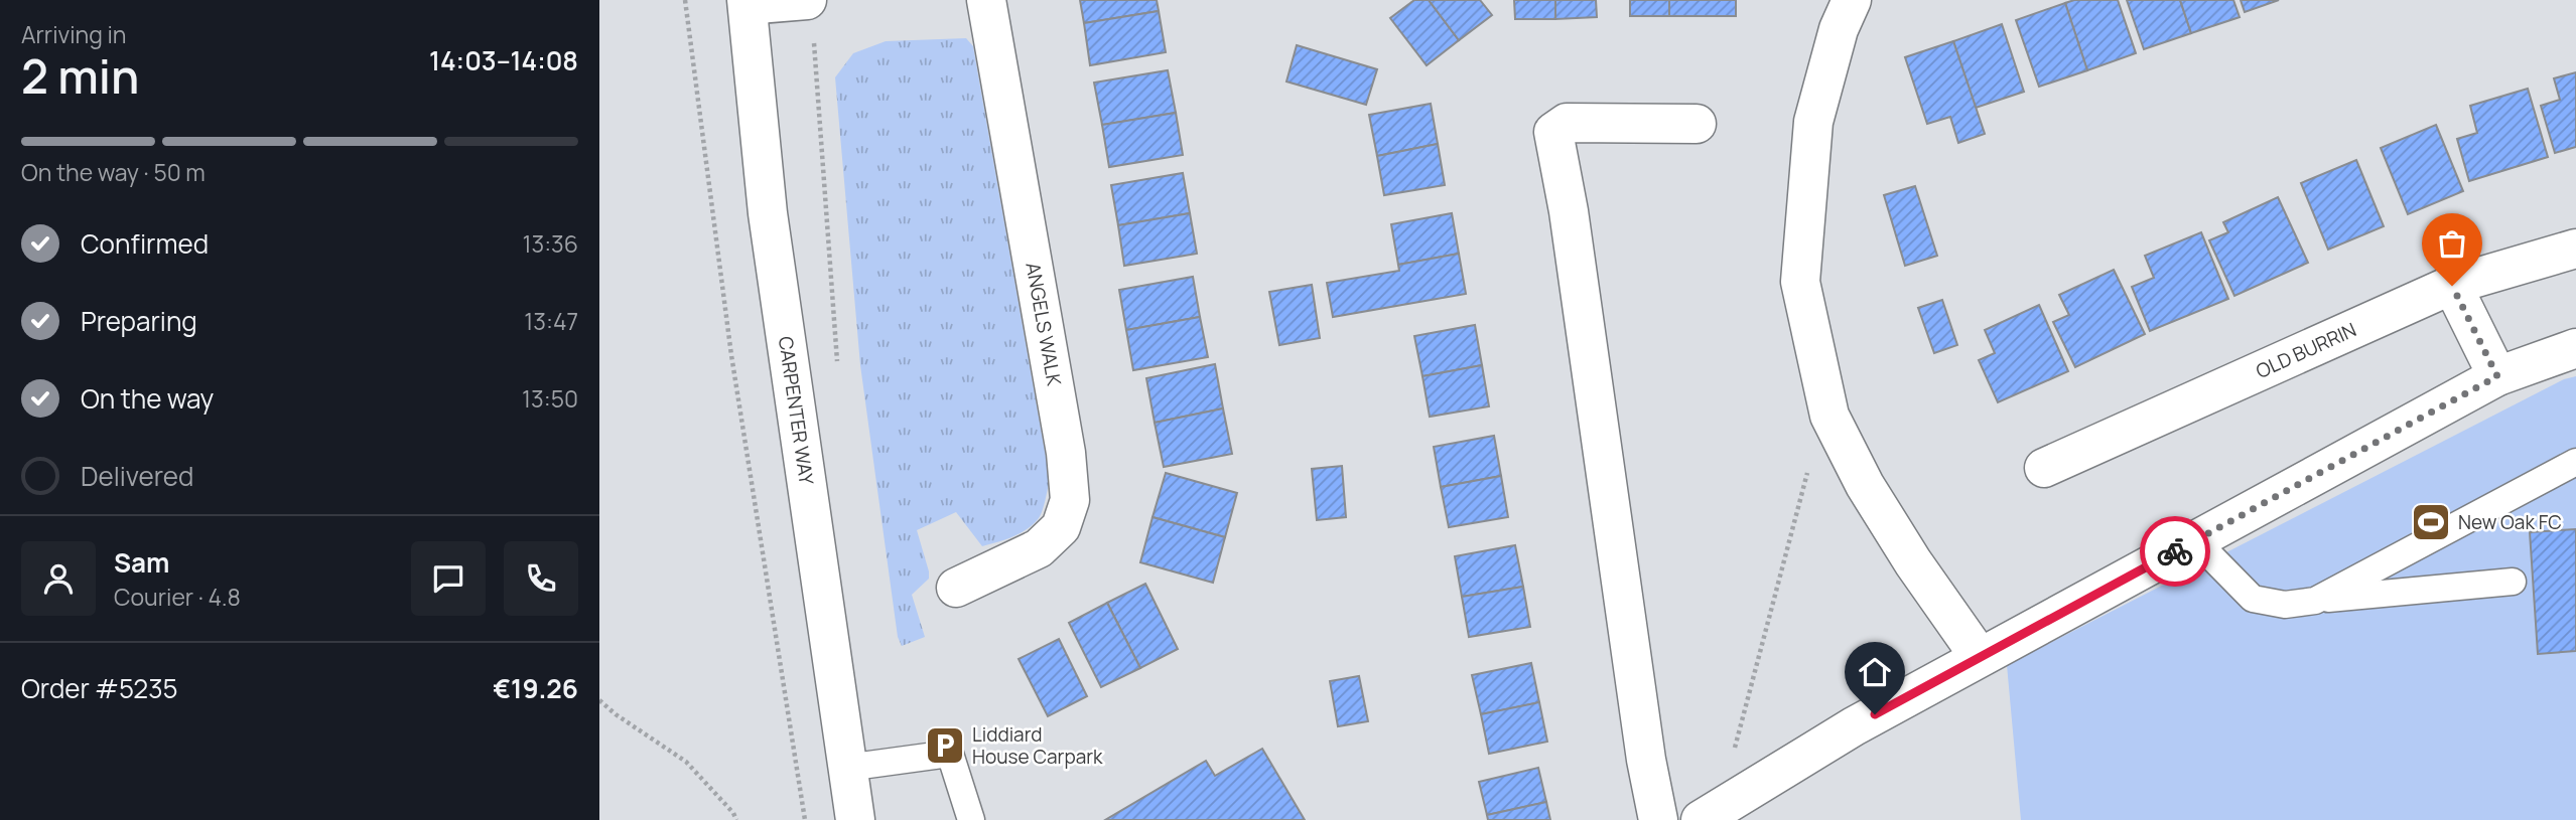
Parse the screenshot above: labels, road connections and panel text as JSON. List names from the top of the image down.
{
  "streets": {
    "street": ["ANGELS WALK", "OLD BURRIN", "CARPENTER WAY"]
  },
  "places": {
    "sports": ["New Oak FC"],
    "parking": ["Liddiard House Carpark"]
  },
  "page": {
    "heading": ["2 min", "Arriving in", "14:03–14:08"],
    "panel": [
      "Sam",
      "Courier · 4.8",
      "Order #5235",
      "€19.26"
    ],
    "bar": "On the way · 50 m",
    "list": [
      ["Confirmed", "13:36"],
      ["Preparing", "13:47"],
      ["On the way", "13:50"],
      "Delivered"
    ]
  }
}
